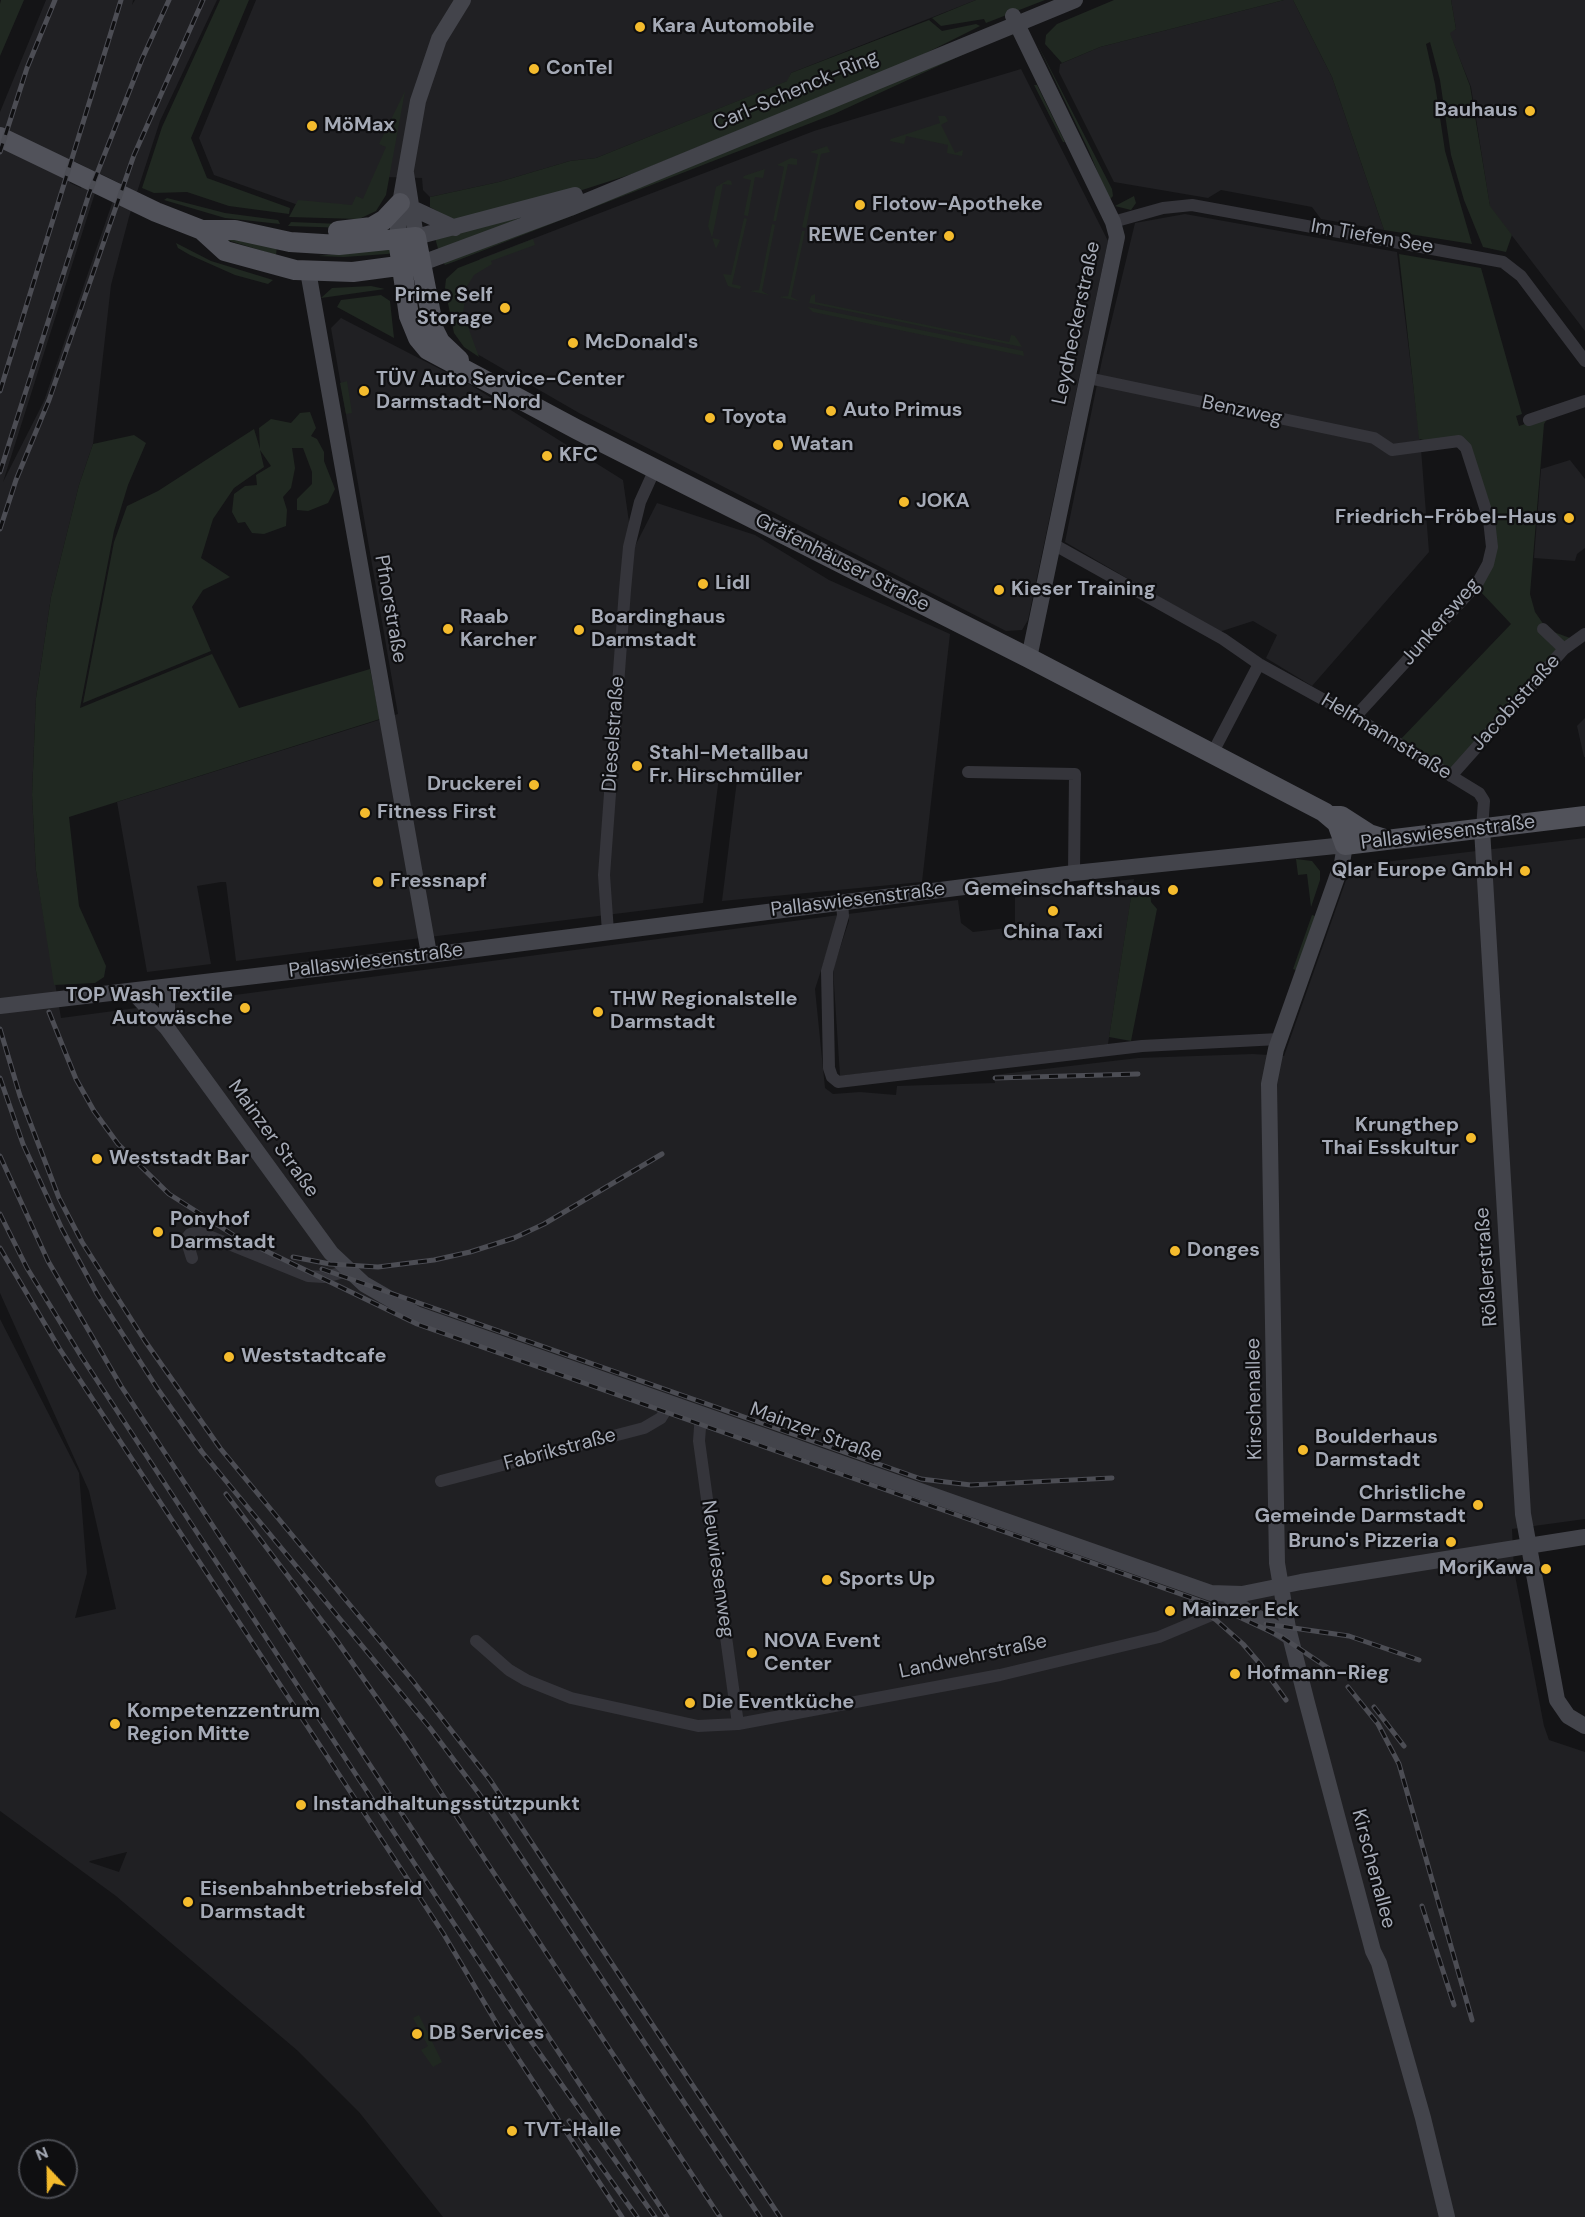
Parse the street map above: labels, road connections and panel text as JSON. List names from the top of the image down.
{
  "streets": {
    "main road": ["Gräfenhäuser Straße", "Pallaswiesenstraße"],
    "street": [
      "Carl-Schenck-Ring",
      "Im Tiefen See",
      "Leydheckerstraße",
      "Benzweg",
      "Pfnorstraße",
      "Junkersweg",
      "Jacobistraße",
      "Dieselstraße",
      "Helfmannstraße",
      "Mainzer Straße",
      "Rößlerstraße",
      "Kirschenallee",
      "Fabrikstraße",
      "Neuwiesenweg",
      "Landwehrstraße"
    ]
  },
  "crossings": [
    ["Carl-Schenck-Ring", "Leydheckerstraße"],
    ["Carl-Schenck-Ring", "Gräfenhäuser Straße"],
    ["Im Tiefen See", "Leydheckerstraße"],
    ["Leydheckerstraße", "Benzweg"],
    ["Leydheckerstraße", "Gräfenhäuser Straße"],
    ["Leydheckerstraße", "Helfmannstraße"],
    ["Benzweg", "Junkersweg"],
    ["Gräfenhäuser Straße", "Dieselstraße"],
    ["Gräfenhäuser Straße", "Pallaswiesenstraße"],
    ["Pfnorstraße", "Pallaswiesenstraße"],
    ["Junkersweg", "Helfmannstraße"],
    ["Jacobistraße", "Helfmannstraße"],
    ["Dieselstraße", "Pallaswiesenstraße"],
    ["Helfmannstraße", "Pallaswiesenstraße"],
    ["Helfmannstraße", "Rößlerstraße"],
    ["Pallaswiesenstraße", "Mainzer Straße"],
    ["Pallaswiesenstraße", "Rößlerstraße"],
    ["Pallaswiesenstraße", "Kirschenallee"],
    ["Mainzer Straße", "Kirschenallee"],
    ["Mainzer Straße", "Fabrikstraße"],
    ["Mainzer Straße", "Neuwiesenweg"],
    ["Mainzer Straße", "Landwehrstraße"],
    ["Neuwiesenweg", "Landwehrstraße"]
  ],
  "places": [
    "Kara Automobile",
    "ConTel",
    "Bauhaus",
    "MöMax",
    "Flotow-Apotheke",
    "REWE Center",
    "Prime Self Storage",
    "McDonald's",
    "TÜV Auto Service-Center Darmstadt-Nord",
    "Auto Primus",
    "Toyota",
    "Watan",
    "KFC",
    "JOKA",
    "Friedrich-Fröbel-Haus",
    "Lidl",
    "Kieser Training",
    "Raab Karcher",
    "Boardinghaus Darmstadt",
    "Stahl-Metallbau Fr. Hirschmüller",
    "Druckerei",
    "Fitness First",
    "Qlar Europe GmbH",
    "Fressnapf",
    "Gemeinschaftshaus",
    "China Taxi",
    "TOP Wash Textile Autowäsche",
    "THW Regionalstelle Darmstadt",
    "Krungthep Thai Esskultur",
    "Weststadt Bar",
    "Ponyhof Darmstadt",
    "Donges",
    "Weststadtcafe",
    "Boulderhaus Darmstadt",
    "Christliche Gemeinde Darmstadt",
    "Bruno's Pizzeria",
    "MorjKawa",
    "Sports Up",
    "Mainzer Eck",
    "NOVA Event Center",
    "Hofmann-Rieg",
    "Die Eventküche",
    "Kompetenzzentrum Region Mitte",
    "Instandhaltungsstützpunkt",
    "Eisenbahnbetriebsfeld Darmstadt",
    "DB Services",
    "TVT-Halle"
  ],
  "north": "top"
}
